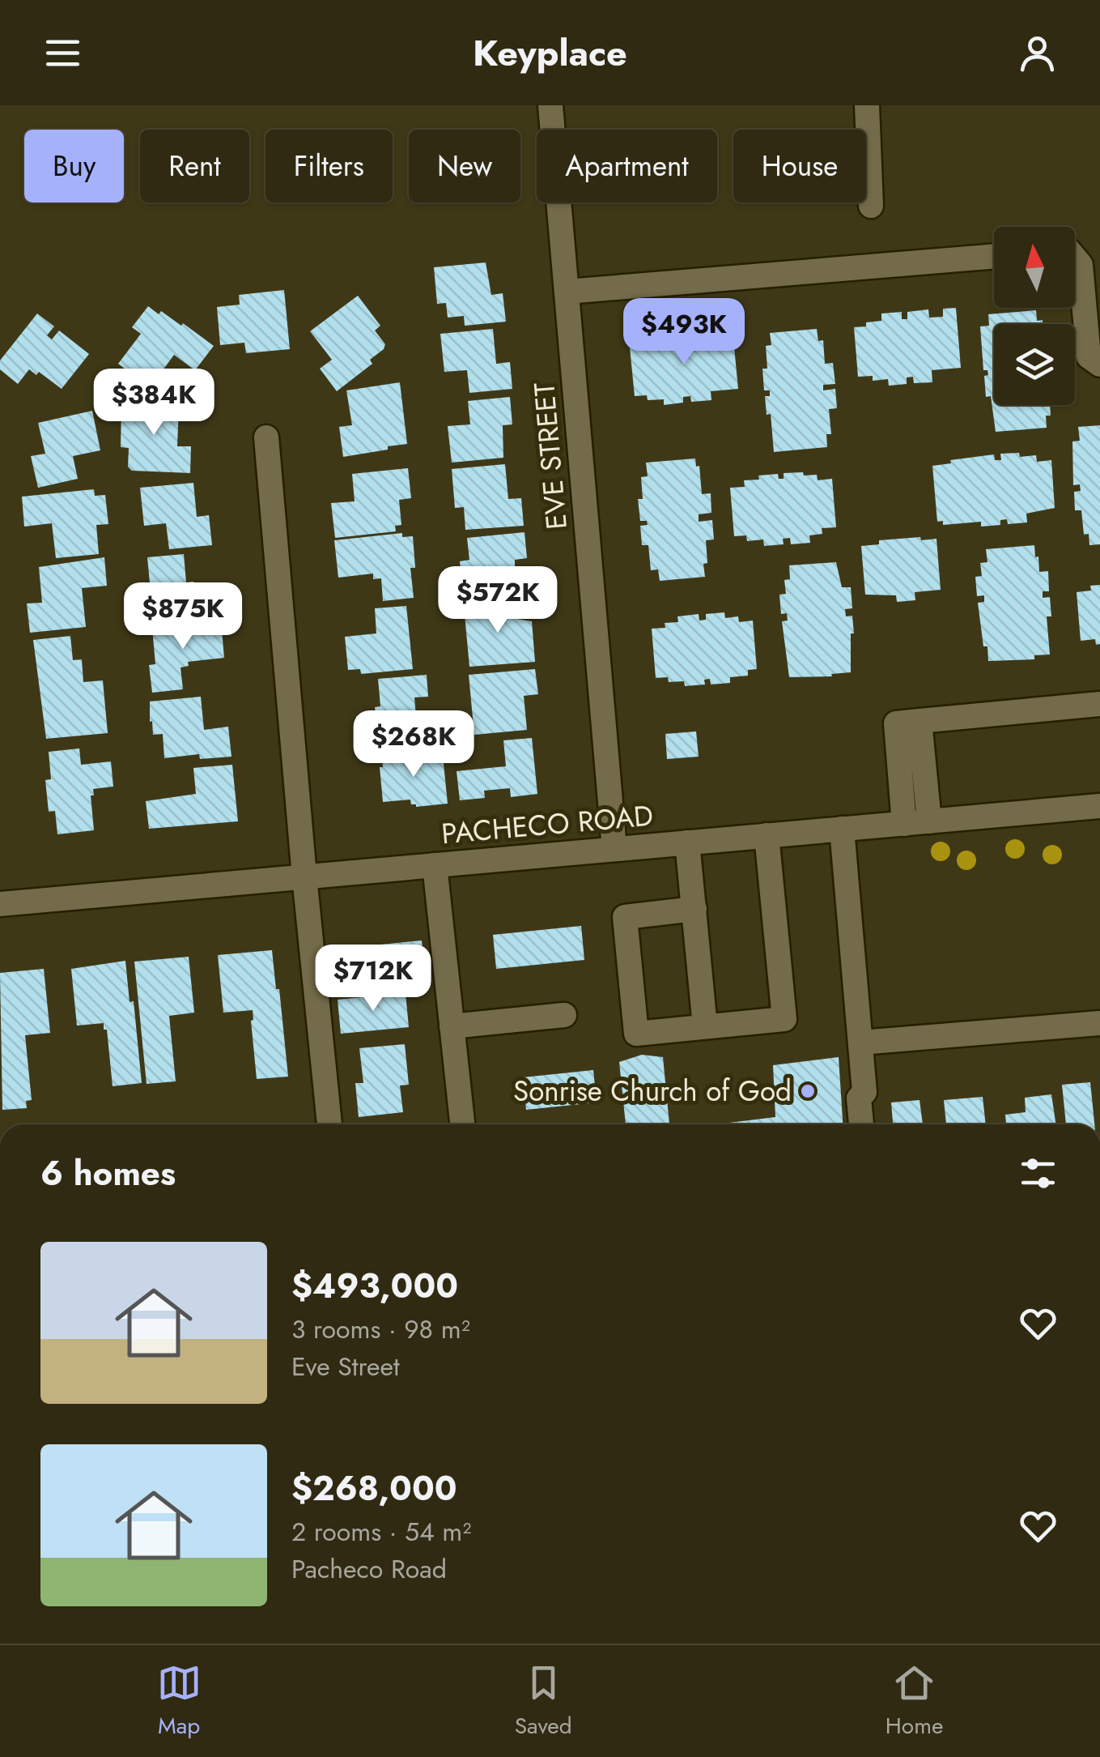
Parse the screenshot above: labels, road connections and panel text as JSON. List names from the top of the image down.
{
  "streets": {
    "street": ["EVE STREET", "PACHECO ROAD"]
  },
  "crossings": [
    ["EVE STREET", "PACHECO ROAD"]
  ],
  "places": ["Sonrise Church of God"],
  "north": "top",
  "page": {
    "header": "Keyplace",
    "chip": [
      "Buy",
      "Rent",
      "Filters",
      "New",
      "Apartment",
      "House"
    ],
    "price": [
      "$493K",
      "$384K",
      "$572K",
      "$875K",
      "$268K",
      "$712K"
    ],
    "heading": "6 homes",
    "list": [
      {
        "name": "$493,000",
        "note": "3 rooms · 98 m² · Eve Street"
      },
      {
        "name": "$268,000",
        "note": "2 rooms · 54 m² · Pacheco Road"
      }
    ],
    "tabs": ["Map", "Saved", "Home"]
  }
}
